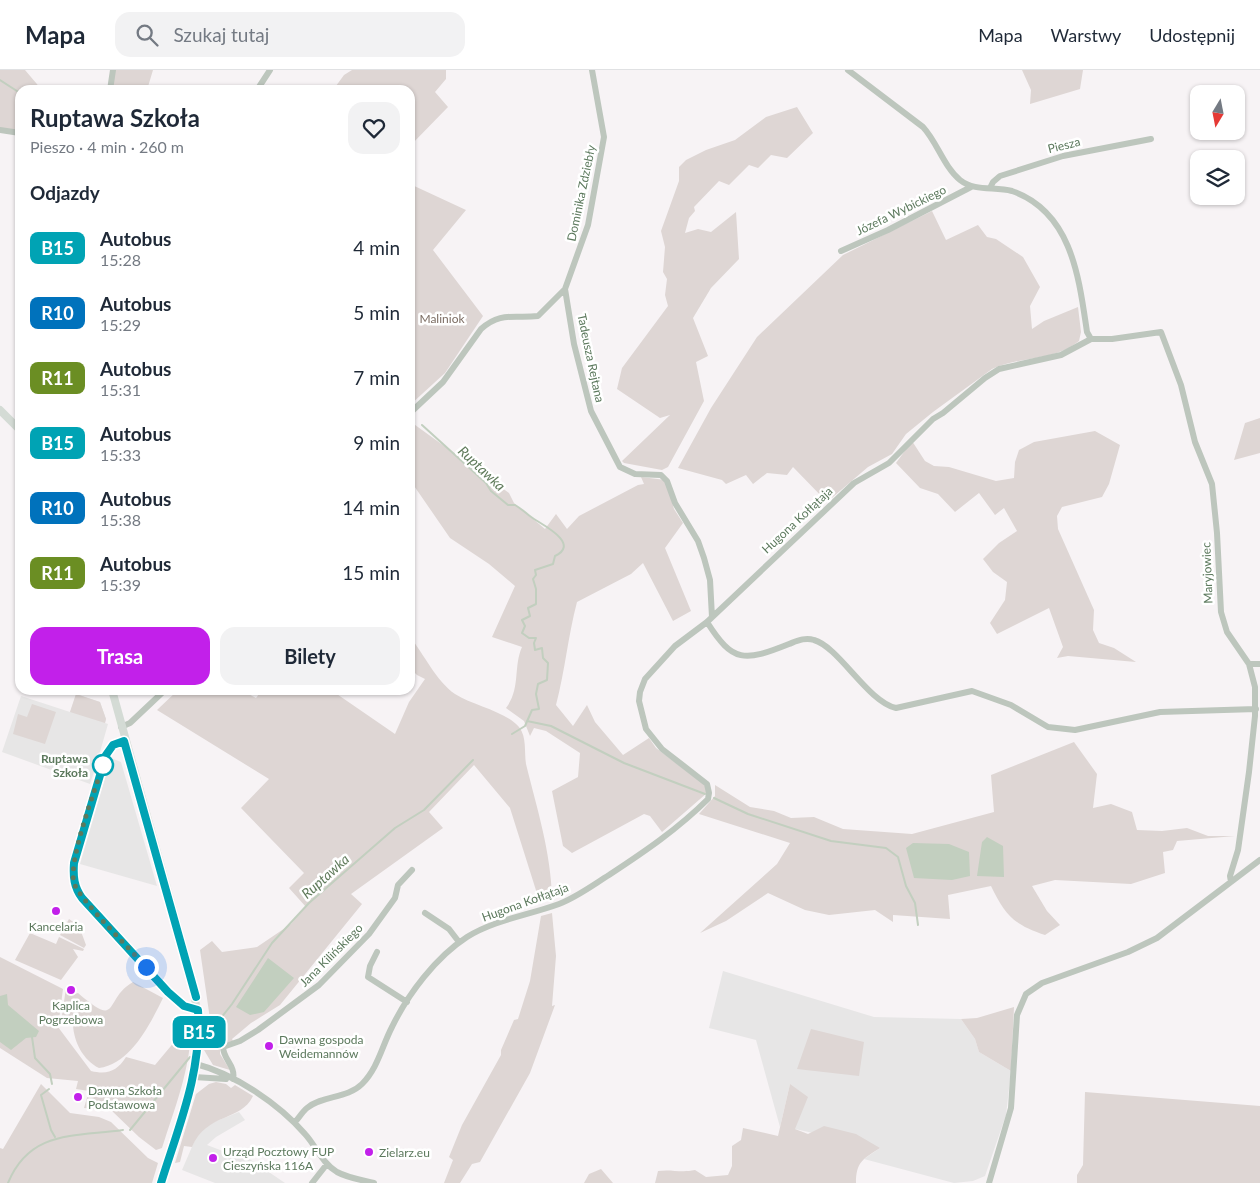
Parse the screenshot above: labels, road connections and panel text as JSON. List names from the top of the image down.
{
  "streets": {
    "street": [
      "Piesza",
      "Dominika Zdziebły",
      "Józefa Wybickiego",
      "Tadeusza Rejtana",
      "Hugona Kołłątaja",
      "Maryjowiec",
      "Jana Kilińskiego"
    ]
  },
  "crossings": [
    ["Dominika Zdziebły", "Tadeusza Rejtana"],
    ["Tadeusza Rejtana", "Hugona Kołłątaja"],
    ["Hugona Kołłątaja", "Maryjowiec"]
  ],
  "water": ["Ruptawka"],
  "parks": ["Maliniok"],
  "places": [
    "Ruptawa Szkoła",
    "Kancelaria",
    "Kaplica Pogrzebowa",
    "Dawna gospoda Weidemannów",
    "Dawna Szkoła Podstawowa",
    "Zielarz.eu",
    "Urząd Pocztowy FUP Cieszyńska 116A"
  ],
  "lines": ["bus line B15"],
  "north": "bottom",
  "page": {
    "header": "Mapa",
    "search": "Szukaj tutaj",
    "nav": ["Mapa", "Warstwy", "Udostępnij"],
    "on_map": "B15",
    "heading": [
      ["Ruptawa Szkoła", "Pieszo · 4 min · 260 m"],
      "Odjazdy"
    ],
    "list": [
      {
        "mark": "B15",
        "name": "Autobus",
        "note": "15:28",
        "value": "4 min"
      },
      {
        "mark": "R10",
        "name": "Autobus",
        "note": "15:29",
        "value": "5 min"
      },
      {
        "mark": "R11",
        "name": "Autobus",
        "note": "15:31",
        "value": "7 min"
      },
      {
        "mark": "B15",
        "name": "Autobus",
        "note": "15:33",
        "value": "9 min"
      },
      {
        "mark": "R10",
        "name": "Autobus",
        "note": "15:38",
        "value": "14 min"
      },
      {
        "mark": "R11",
        "name": "Autobus",
        "note": "15:39",
        "value": "15 min"
      }
    ],
    "buttons": ["Trasa", "Bilety"]
  }
}
